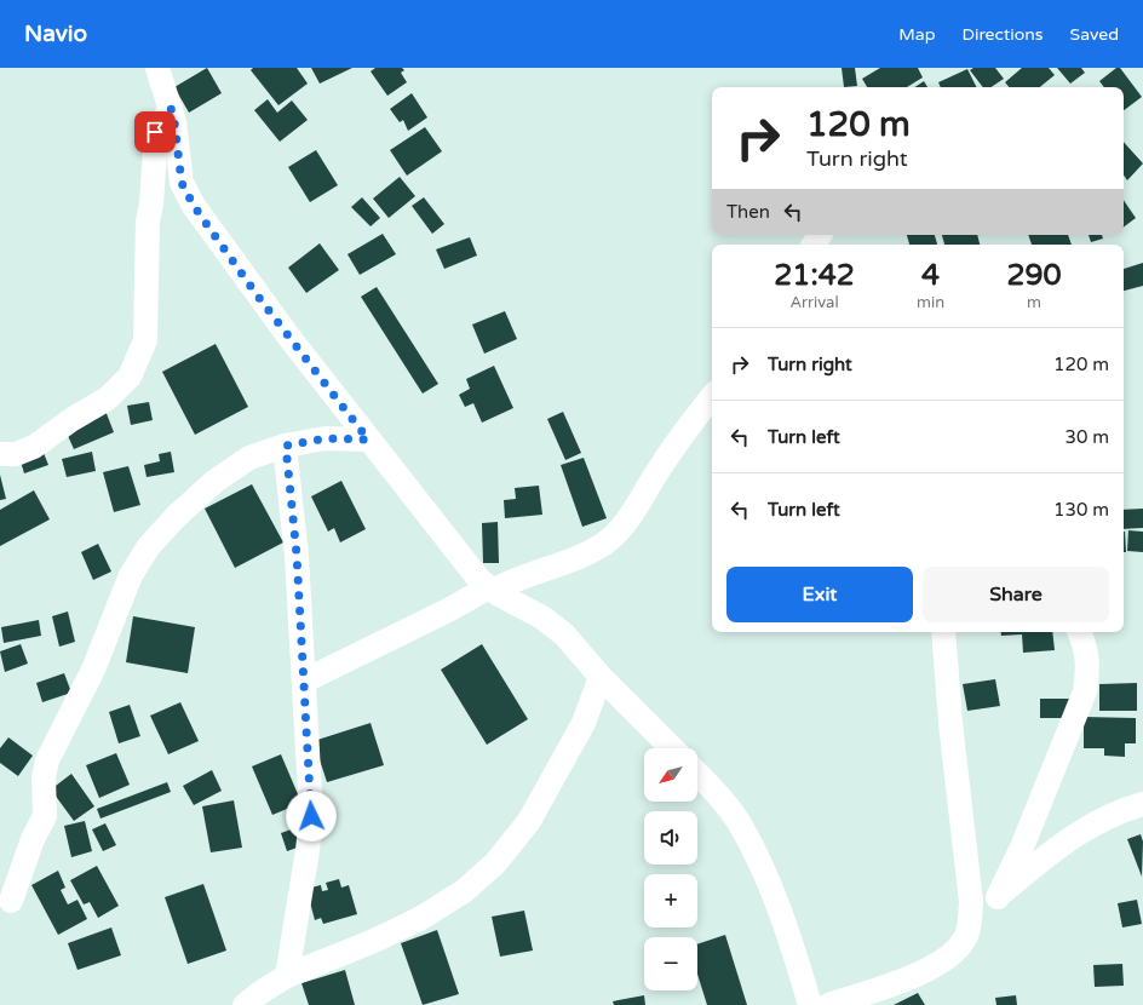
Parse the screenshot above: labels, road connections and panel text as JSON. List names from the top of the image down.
{
  "north": "bottom left",
  "page": {
    "header": "Navio",
    "nav": ["Map", "Directions", "Saved"],
    "turn": ["120 m", "Turn right"],
    "then": "Then",
    "eta": [
      "21:42",
      "Arrival",
      "4",
      "min",
      "290",
      "m"
    ],
    "list": [
      {
        "name": "Turn right",
        "value": "120 m"
      },
      {
        "name": "Turn left",
        "value": "30 m"
      },
      {
        "name": "Turn left",
        "value": "130 m"
      }
    ],
    "buttons": ["Exit", "Share"],
    "map_buttons": ["+", "−"]
  }
}
